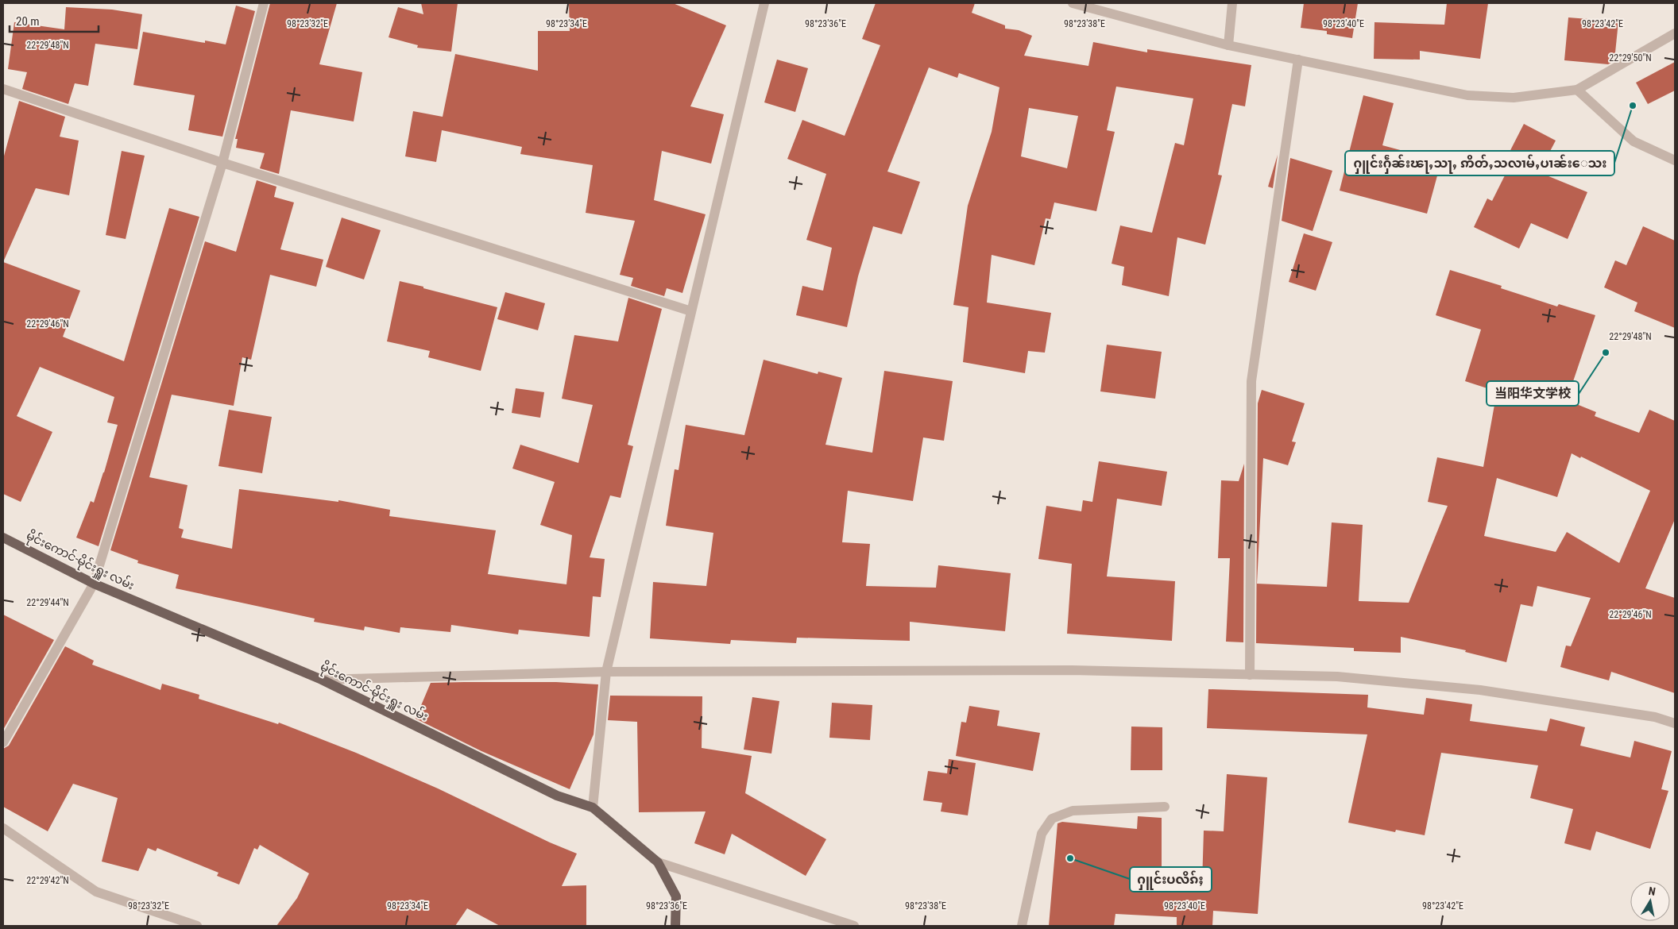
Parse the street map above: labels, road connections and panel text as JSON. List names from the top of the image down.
{
  "streets": {
    "main road": ["မိုင်းကောင်-မိုင်းရှူး လမ်း"]
  },
  "places": ["ႁူင်းႁဵၼ်းၽႃႇသႃႇ ဢိတ်ႇသလၢမ်ႇပၢၼ်းေသး", "当阳华文学校", "ႁူင်းပလိၵ်ႈ"],
  "scale_bar": "20 m",
  "north": "top",
  "coordinates": [
    "98°23'32\"E",
    "98°23'34\"E",
    "98°23'36\"E",
    "98°23'38\"E",
    "98°23'40\"E",
    "98°23'42\"E",
    "22°29'48\"N",
    "22°29'50\"N",
    "22°29'46\"N",
    "22°29'44\"N",
    "22°29'42\"N"
  ]
}
